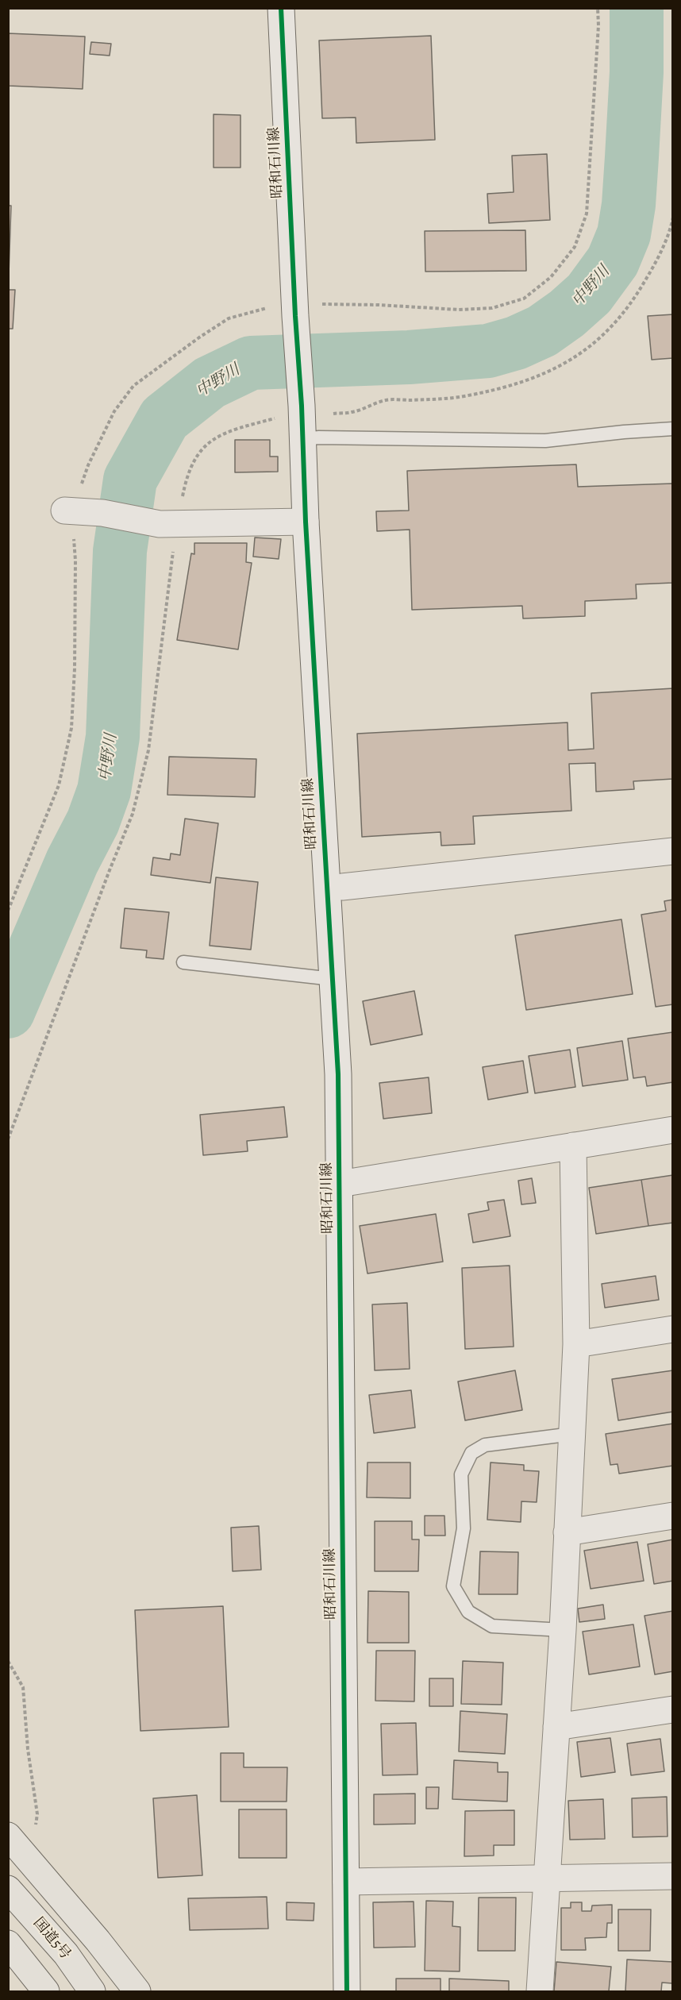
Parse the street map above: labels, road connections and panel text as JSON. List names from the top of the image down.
{
  "streets": {
    "highway": ["国道5号"],
    "street": ["昭和石川線"]
  },
  "water": ["中野川"]
}
